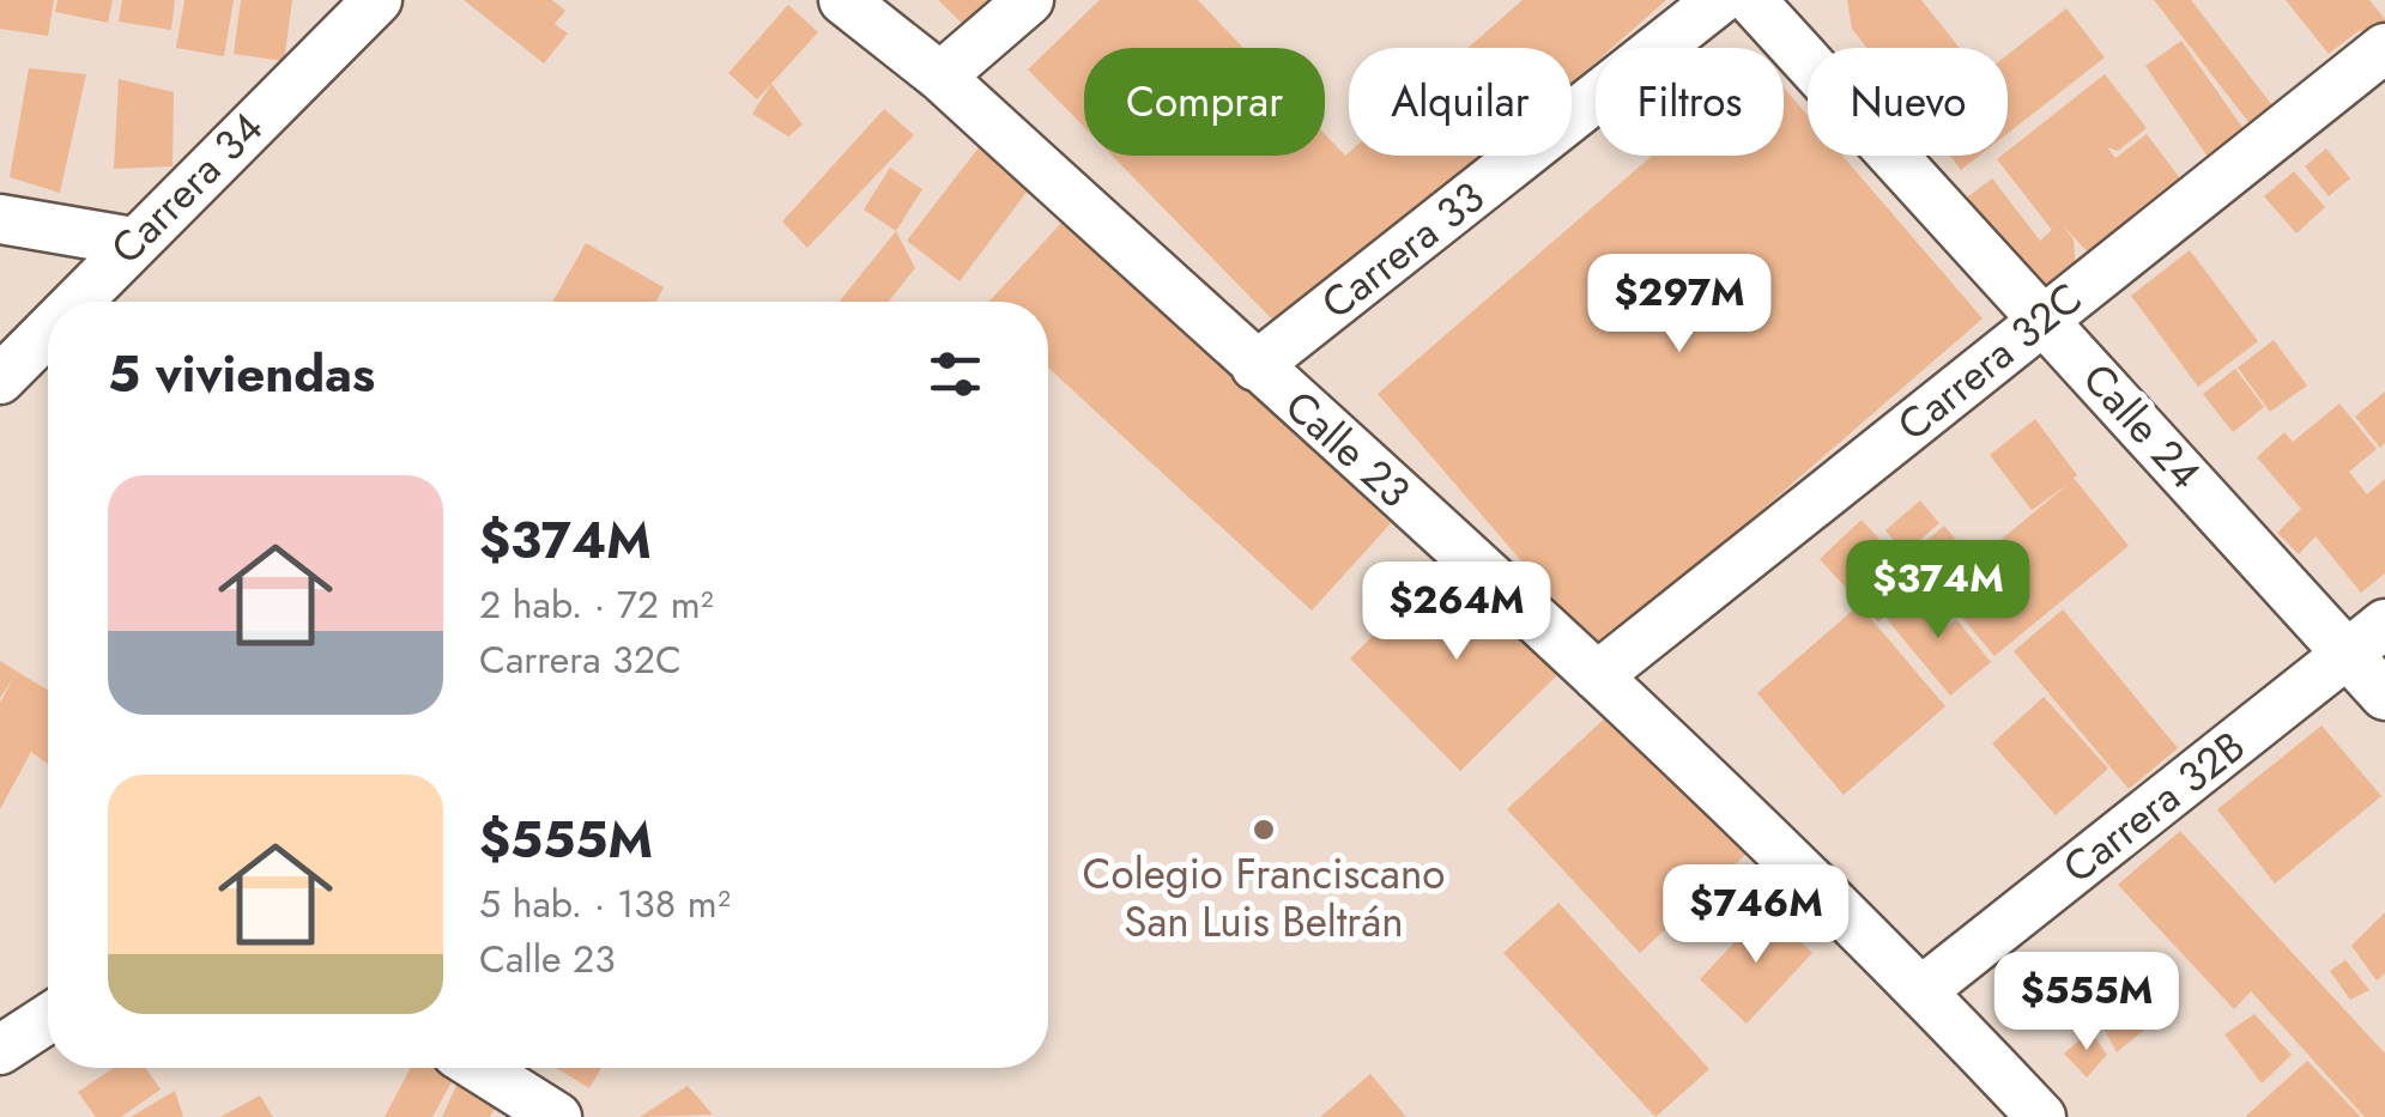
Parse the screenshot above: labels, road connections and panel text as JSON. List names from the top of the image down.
{
  "streets": {
    "street": [
      "Carrera 34",
      "Carrera 33",
      "Carrera 32C",
      "Calle 24",
      "Calle 23",
      "Carrera 32B"
    ]
  },
  "crossings": [
    ["Carrera 33", "Calle 23"],
    ["Carrera 32C", "Calle 24"],
    ["Carrera 32C", "Calle 23"],
    ["Calle 24", "Carrera 32B"],
    ["Calle 23", "Carrera 32B"]
  ],
  "places": ["Colegio Franciscano San Luis Beltrán"],
  "page": {
    "chip": [
      "Comprar",
      "Alquilar",
      "Filtros",
      "Nuevo"
    ],
    "price": [
      "$297M",
      "$374M",
      "$264M",
      "$746M",
      "$555M"
    ],
    "heading": "5 viviendas",
    "list": [
      {
        "name": "$374M",
        "note": "2 hab. · 72 m² · Carrera 32C"
      },
      {
        "name": "$555M",
        "note": "5 hab. · 138 m² · Calle 23"
      }
    ]
  }
}
